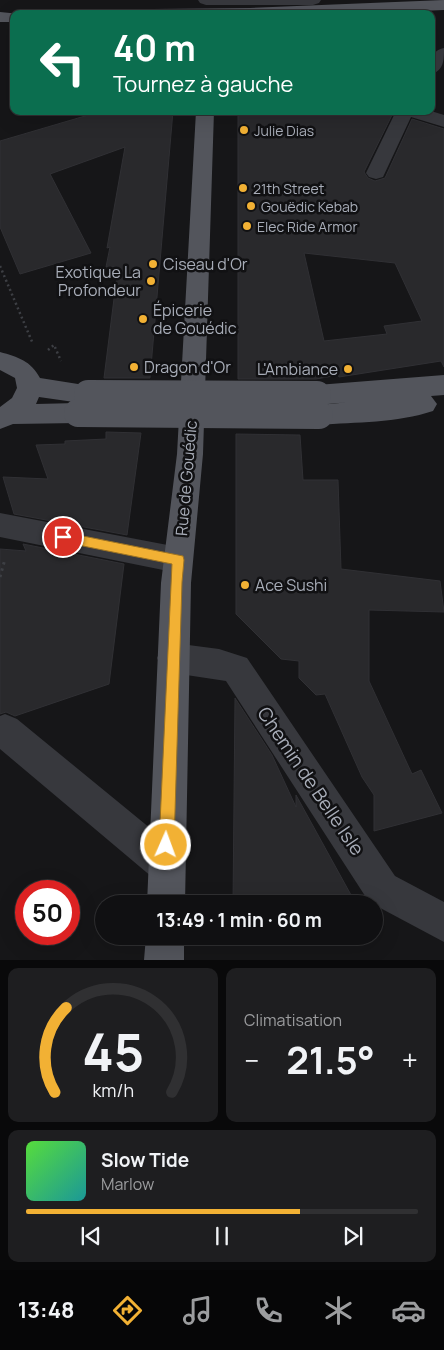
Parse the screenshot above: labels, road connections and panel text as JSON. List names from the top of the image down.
{
  "streets": {
    "main road": ["Rue de Gouédic"],
    "street": ["Chemin de Belle Isle"]
  },
  "crossings": [
    ["Rue de Gouédic", "Chemin de Belle Isle"]
  ],
  "places": [
    "Julie Dias",
    "21th Street",
    "Gouëdic Kebab",
    "Elec Ride Armor",
    "Ciseau d'Or",
    "Exotique La Profondeur",
    "Épicerie de Gouédic",
    "Dragon d'Or",
    "L'Ambiance",
    "Ace Sushi"
  ],
  "page": {
    "turn": ["40 m", "Tournez à gauche"],
    "limit": "50",
    "trip": "13:49 · 1 min · 60 m",
    "tile": "Climatisation",
    "heat": ["−", "21.5°", "+"],
    "song": ["Slow Tide", "Marlow"],
    "tabs": "13:48",
    "gauge": ["45", "km/h"]
  }
}
